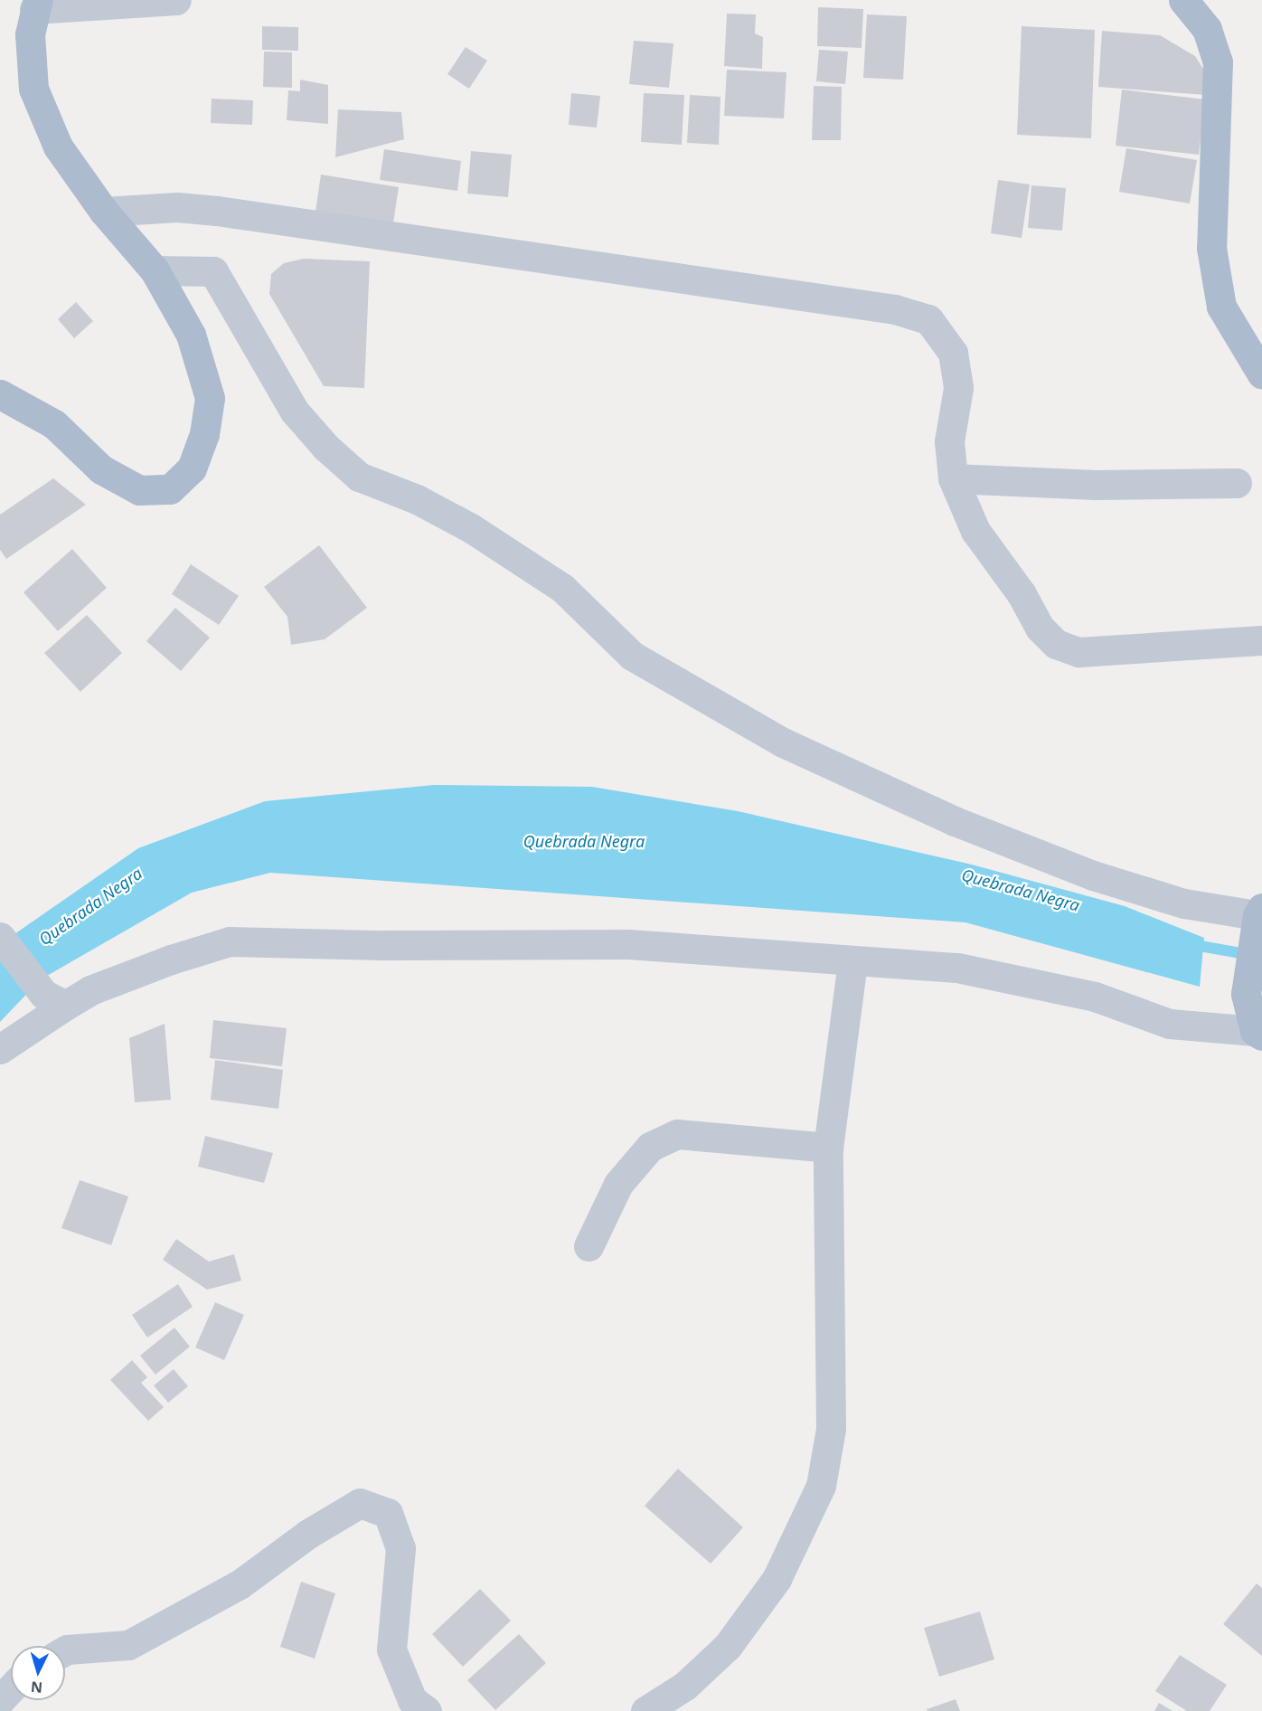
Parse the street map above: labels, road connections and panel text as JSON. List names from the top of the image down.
{
  "water": ["Quebrada Negra"],
  "north": "bottom"
}
